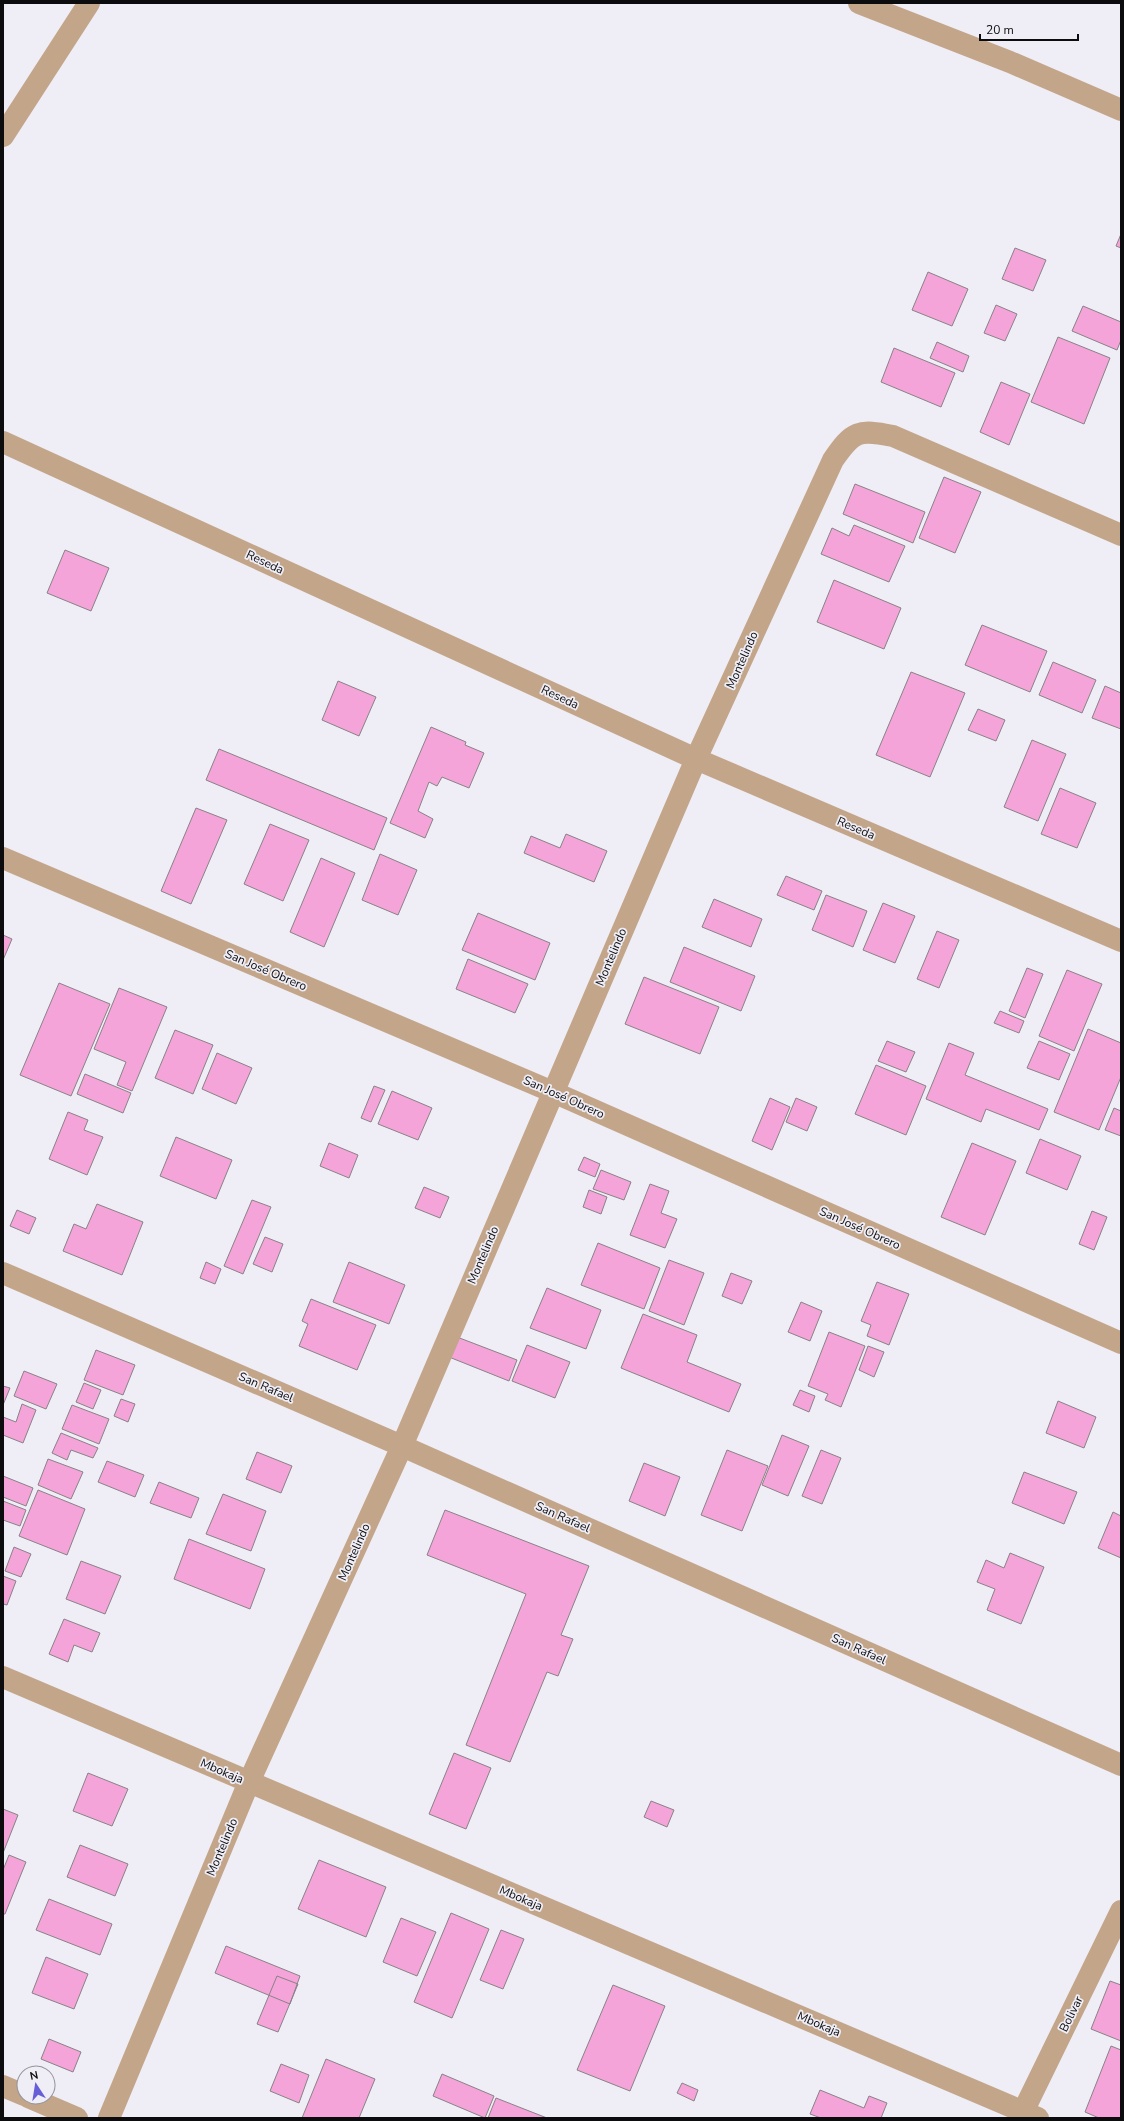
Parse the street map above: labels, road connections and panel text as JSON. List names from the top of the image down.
{
  "streets": {
    "street": [
      "Reseda",
      "Montelindo",
      "San José Obrero",
      "San Rafael",
      "Mbokaja",
      "Bolivar"
    ]
  },
  "crossings": [
    ["Reseda", "Montelindo"],
    ["Montelindo", "San José Obrero"],
    ["Montelindo", "San Rafael"],
    ["Montelindo", "Mbokaja"],
    ["Mbokaja", "Bolivar"]
  ],
  "scale_bar": "20 m",
  "north": "top"
}
